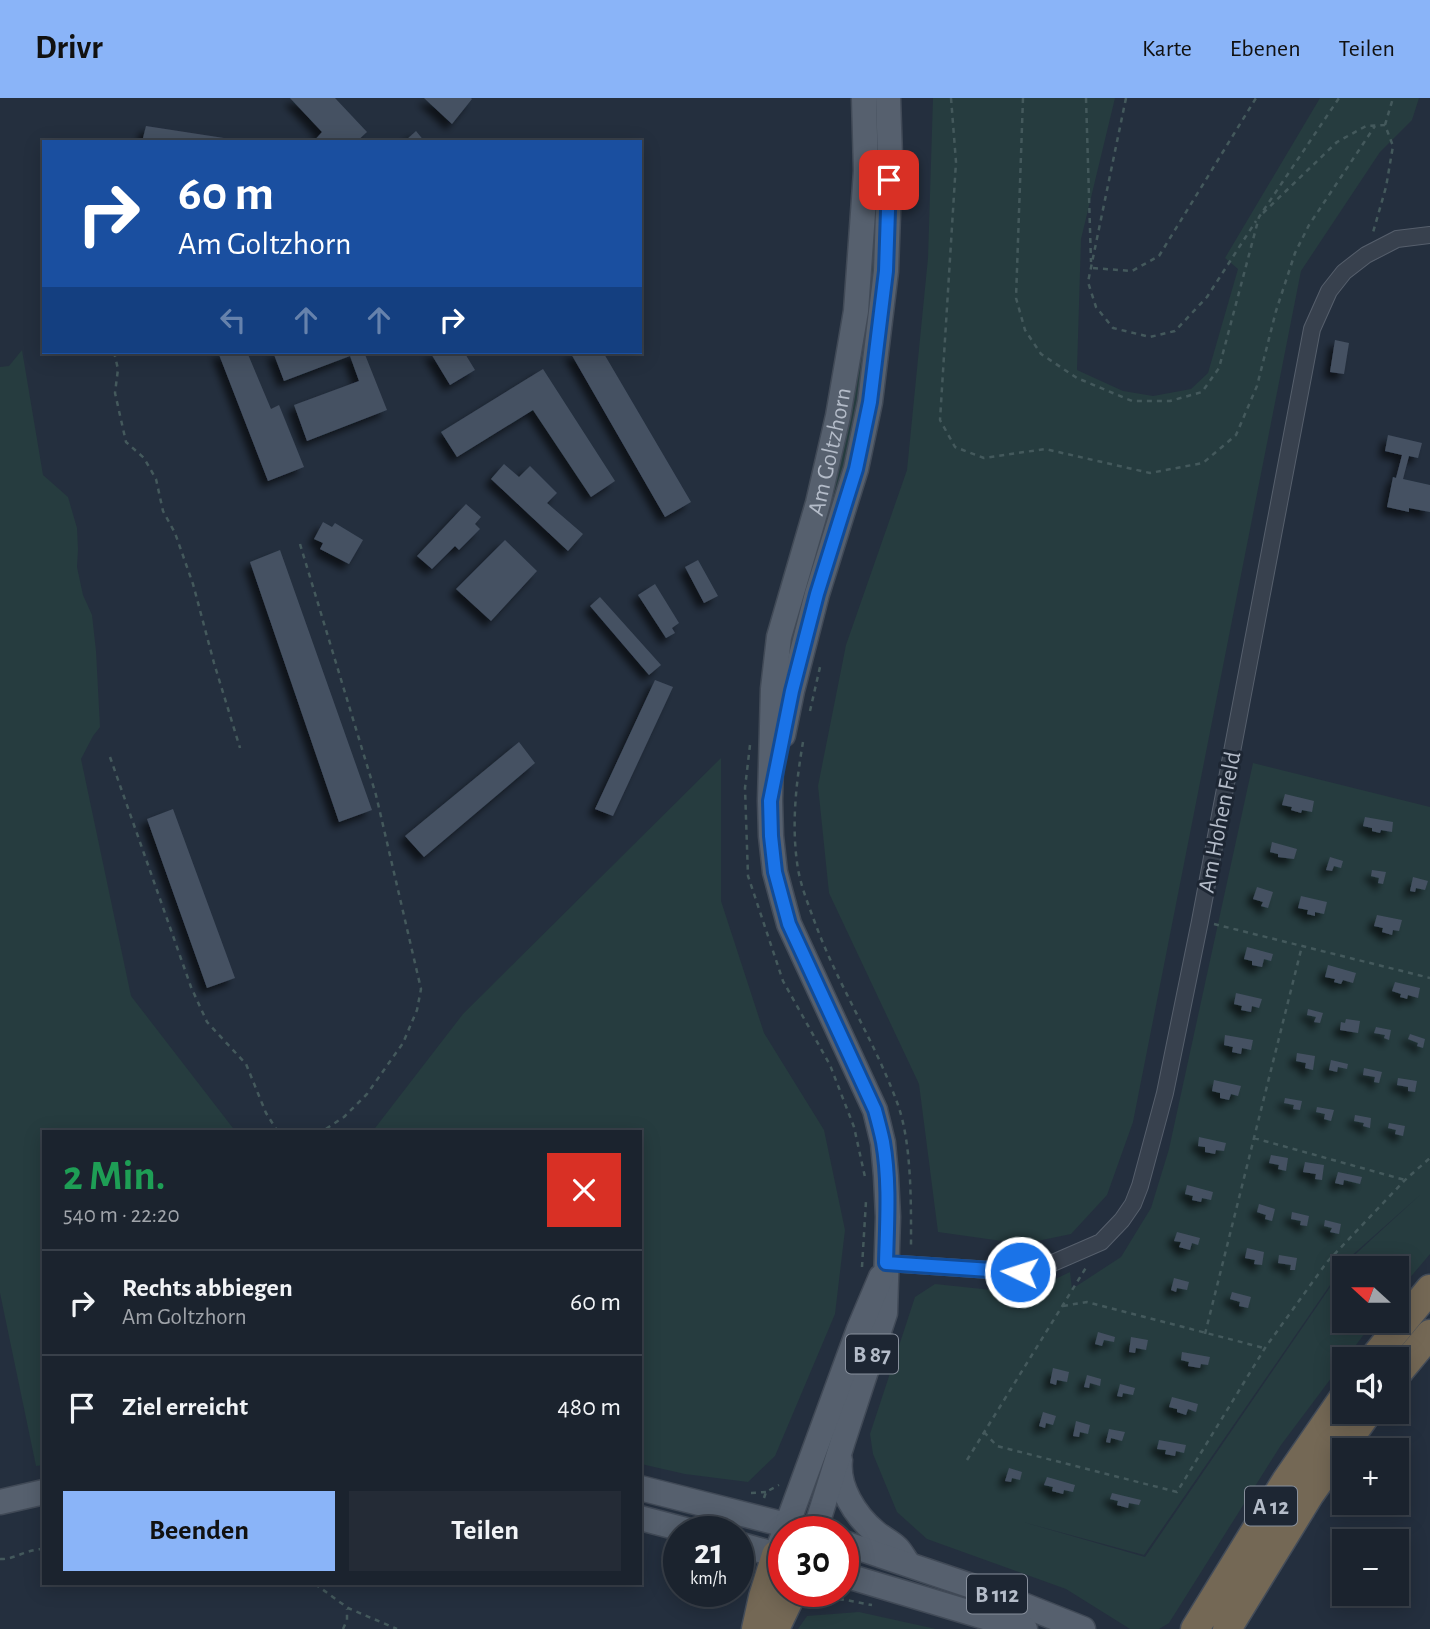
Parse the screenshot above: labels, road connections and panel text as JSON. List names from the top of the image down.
{
  "streets": {
    "highway": ["A 12"],
    "main road": ["Am Goltzhorn", "B 87", "B 112"],
    "street": ["Am Hohen Feld"]
  },
  "crossings": [
    ["Am Goltzhorn", "Am Hohen Feld"]
  ],
  "north": "left",
  "page": {
    "header": "Drivr",
    "nav": ["Karte", "Ebenen", "Teilen"],
    "turn": ["60 m", "Am Goltzhorn"],
    "heading": ["2 Min.", "540 m · 22:20"],
    "list": [
      {
        "name": "Rechts abbiegen",
        "note": "Am Goltzhorn",
        "value": "60 m"
      },
      {
        "name": "Ziel erreicht",
        "value": "480 m"
      }
    ],
    "map_buttons": ["+", "−"],
    "buttons": ["Beenden", "Teilen"],
    "speed": "21 km/h",
    "limit": "30"
  }
}
